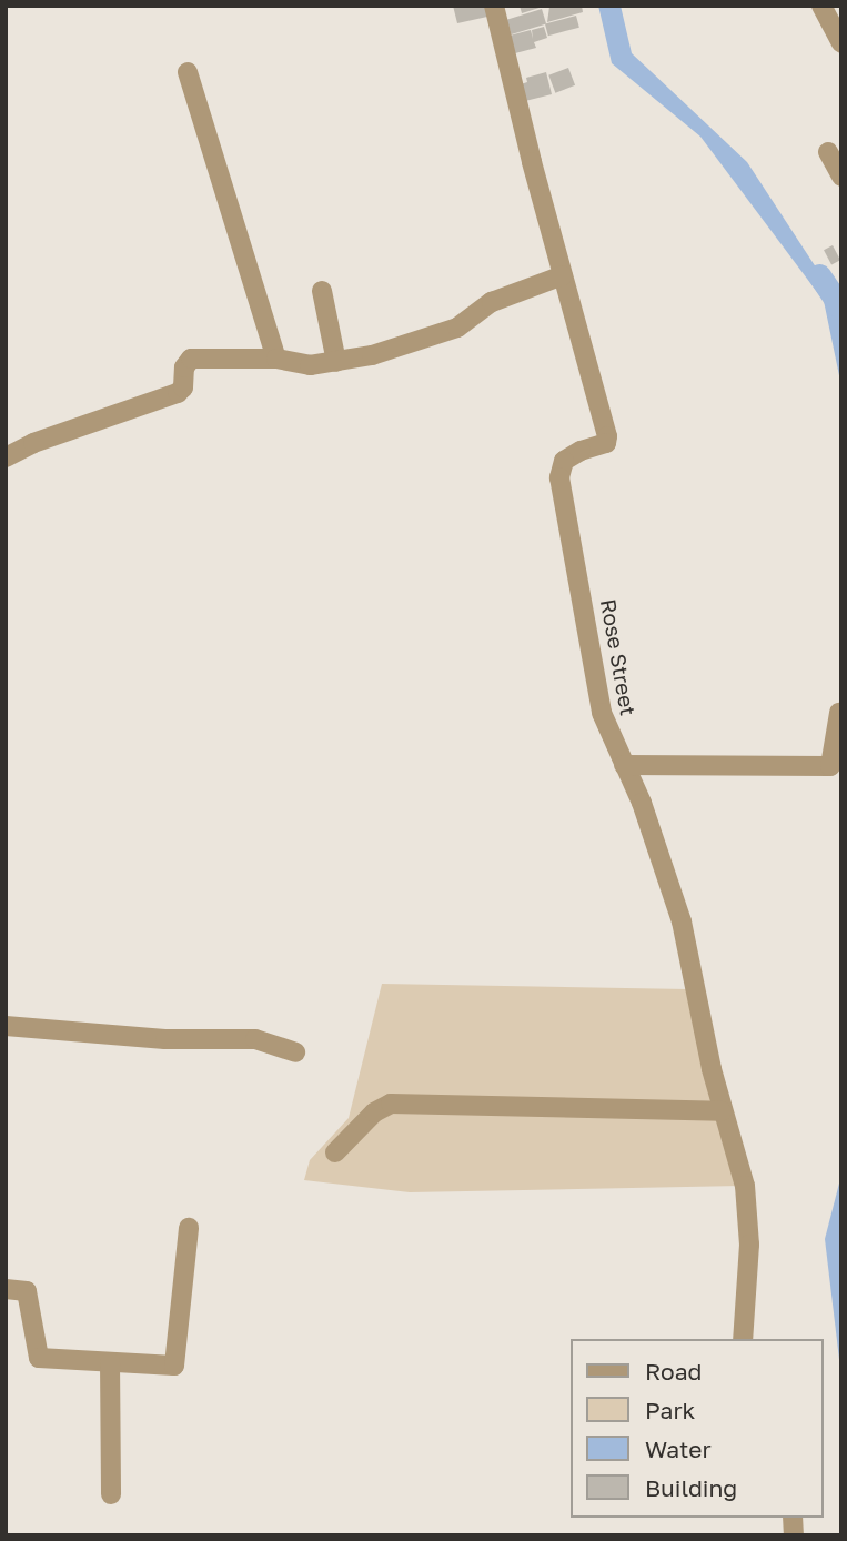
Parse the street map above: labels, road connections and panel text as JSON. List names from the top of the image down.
{
  "streets": {
    "street": ["Rose Street"]
  },
  "legend": [
    "Road",
    "Park",
    "Water",
    "Building"
  ]
}
